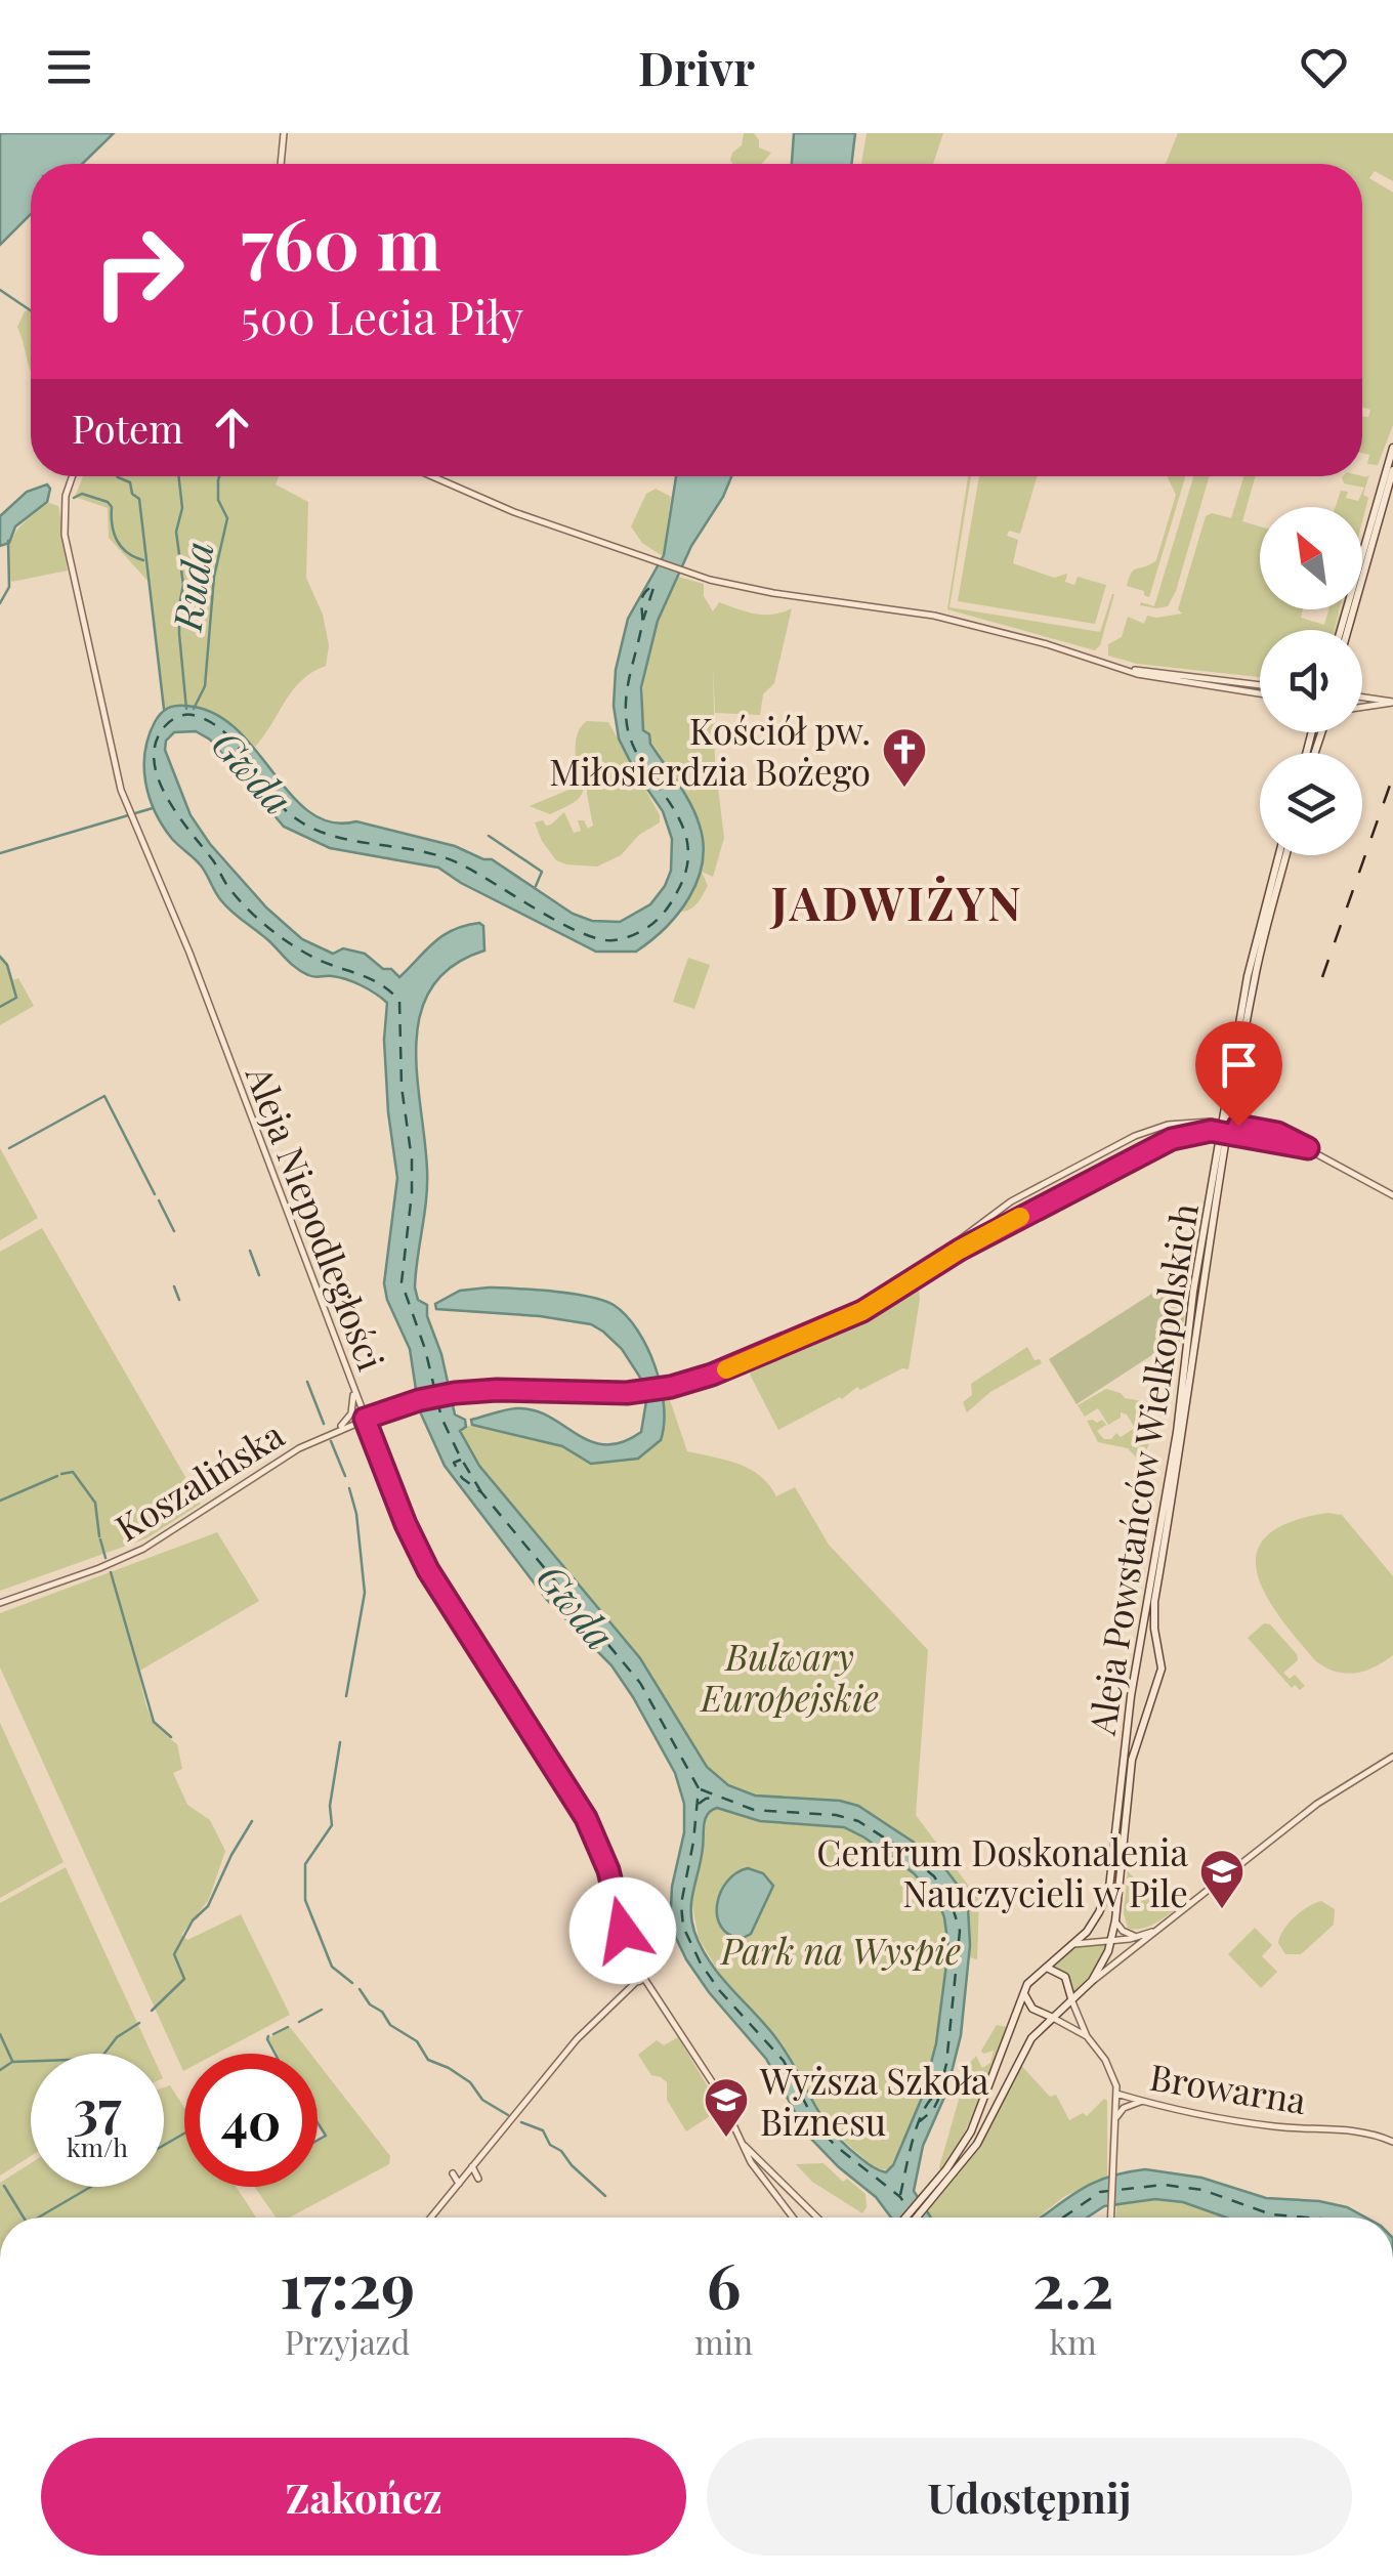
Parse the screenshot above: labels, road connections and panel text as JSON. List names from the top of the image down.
{
  "streets": {
    "main road": ["Aleja Powstańców Wielkopolskich"],
    "street": ["Aleja Niepodległości", "Koszalińska", "Browarna"]
  },
  "crossings": [
    ["Aleja Niepodległości", "Koszalińska"]
  ],
  "districts": ["JADWIŻYN"],
  "water": ["Ruda", "Gwda"],
  "parks": ["Bulwary Europejskie", "Park na Wyspie"],
  "places": {
    "church": ["Kościół pw. Miłosierdzia Bożego"],
    "school or university": ["Centrum Doskonalenia Nauczycieli w Pile", "Wyższa Szkoła Biznesu"]
  },
  "north": "top left",
  "page": {
    "header": "Drivr",
    "turn": ["760 m", "500 Lecia Piły"],
    "then": "Potem",
    "speed": "37 km/h",
    "limit": "40",
    "eta": [
      "17:29",
      "Przyjazd",
      "6",
      "min",
      "2.2",
      "km"
    ],
    "buttons": ["Zakończ", "Udostępnij"]
  }
}
